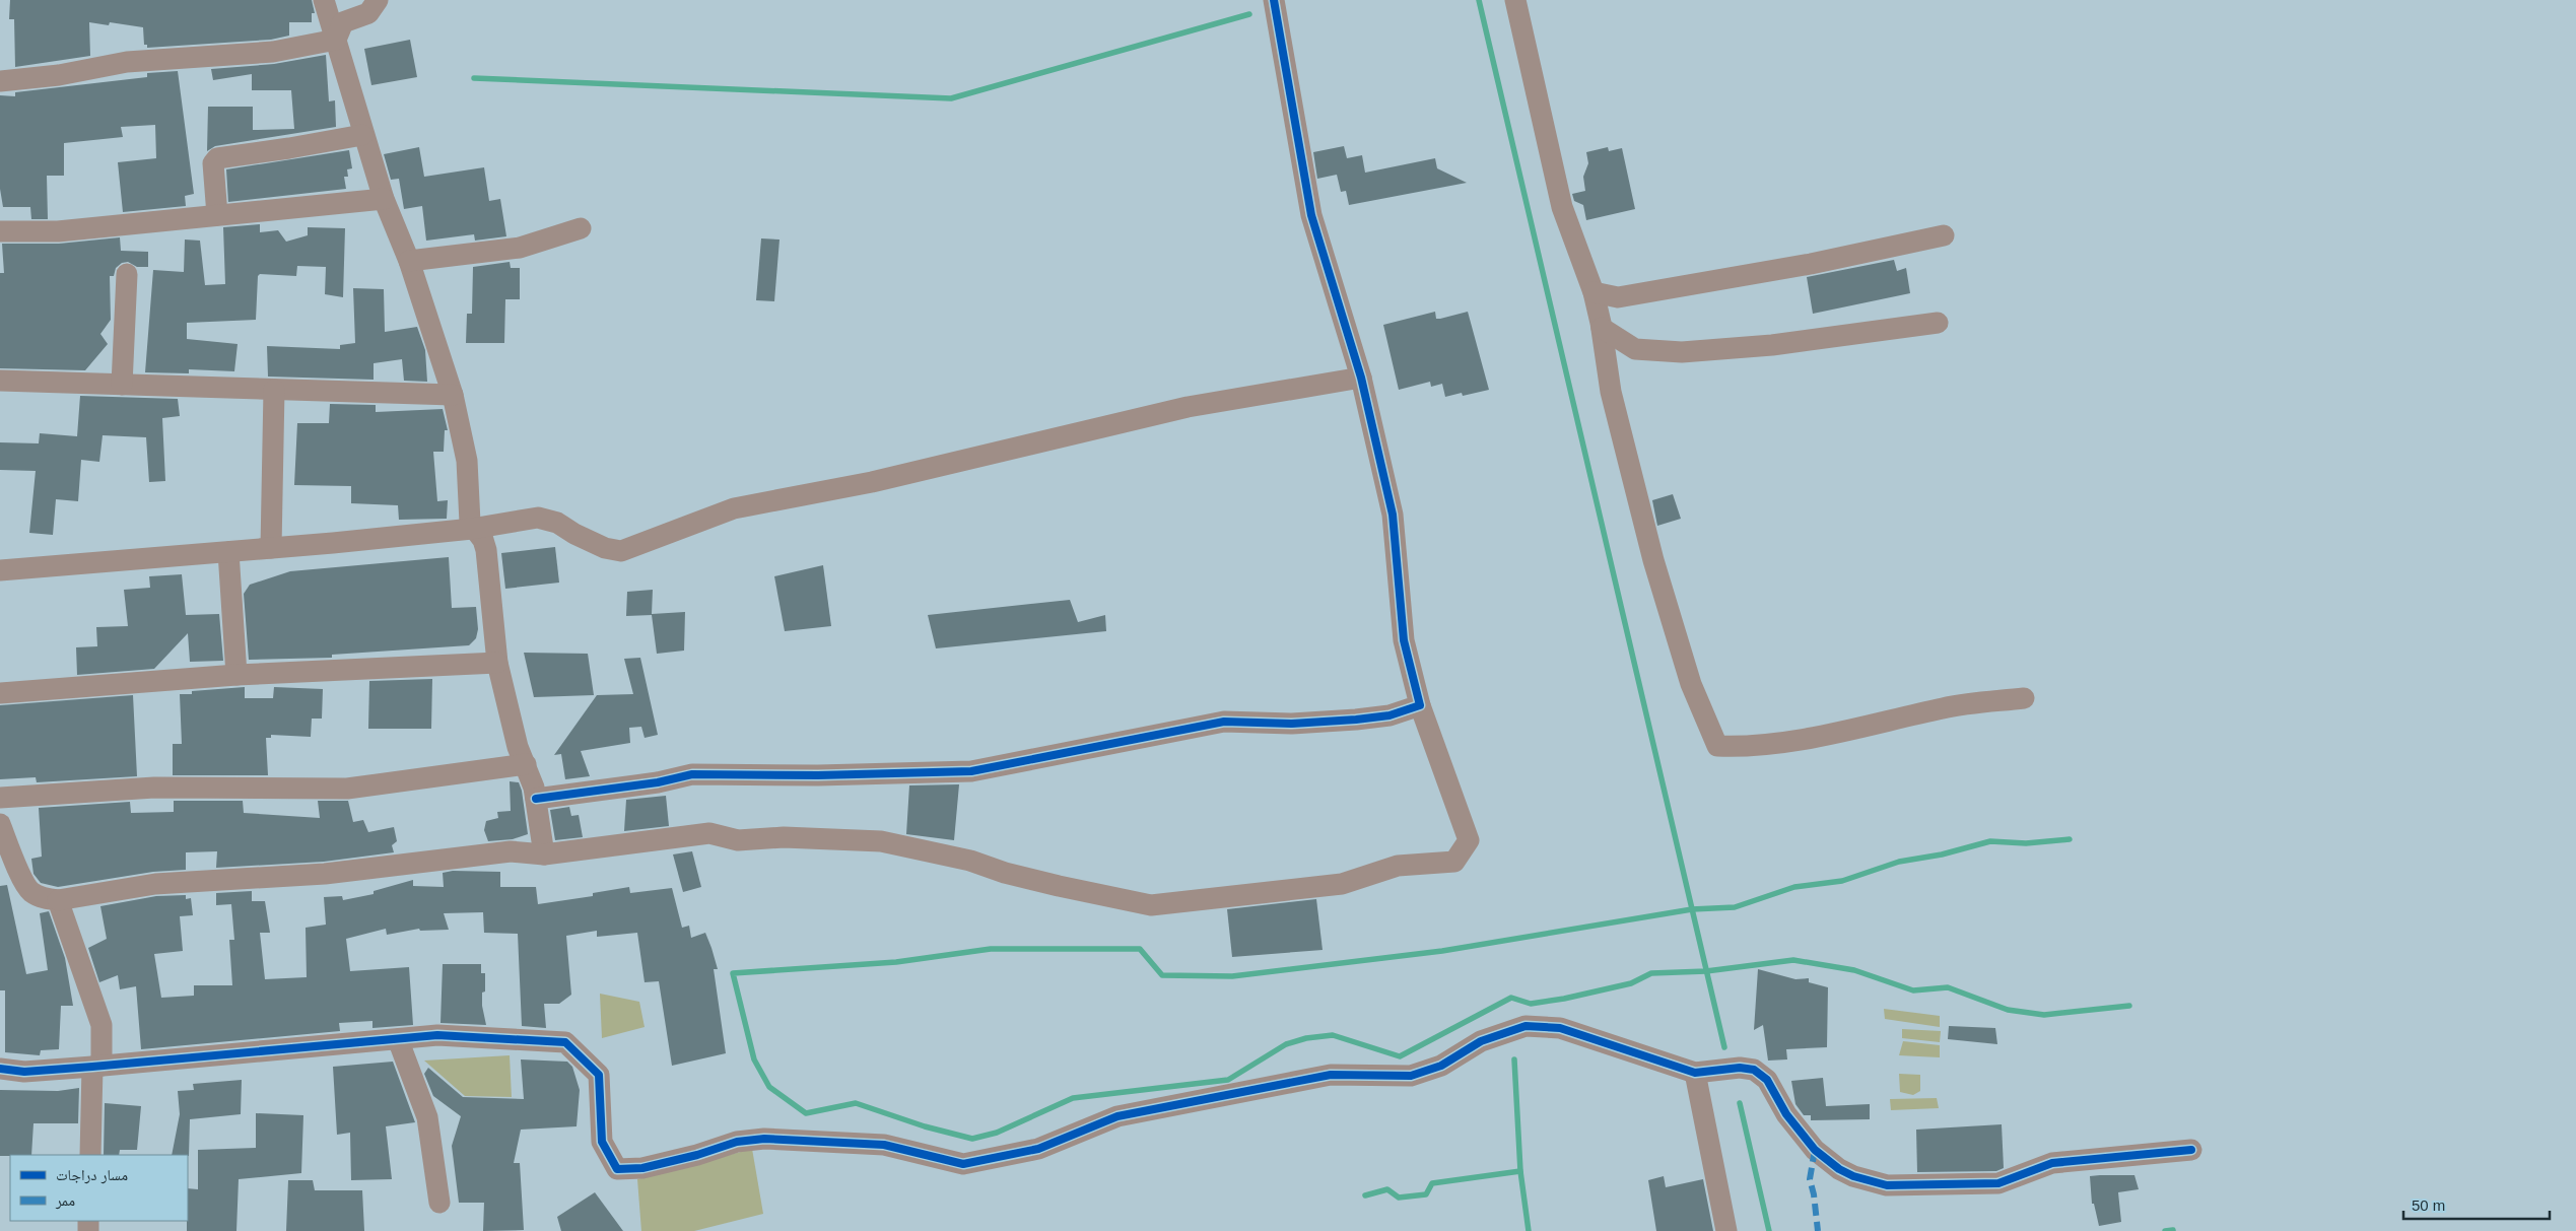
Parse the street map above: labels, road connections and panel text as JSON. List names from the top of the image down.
{
  "legend": ["مسار دراجات", "ممر"],
  "scale_bar": "50 m"
}
